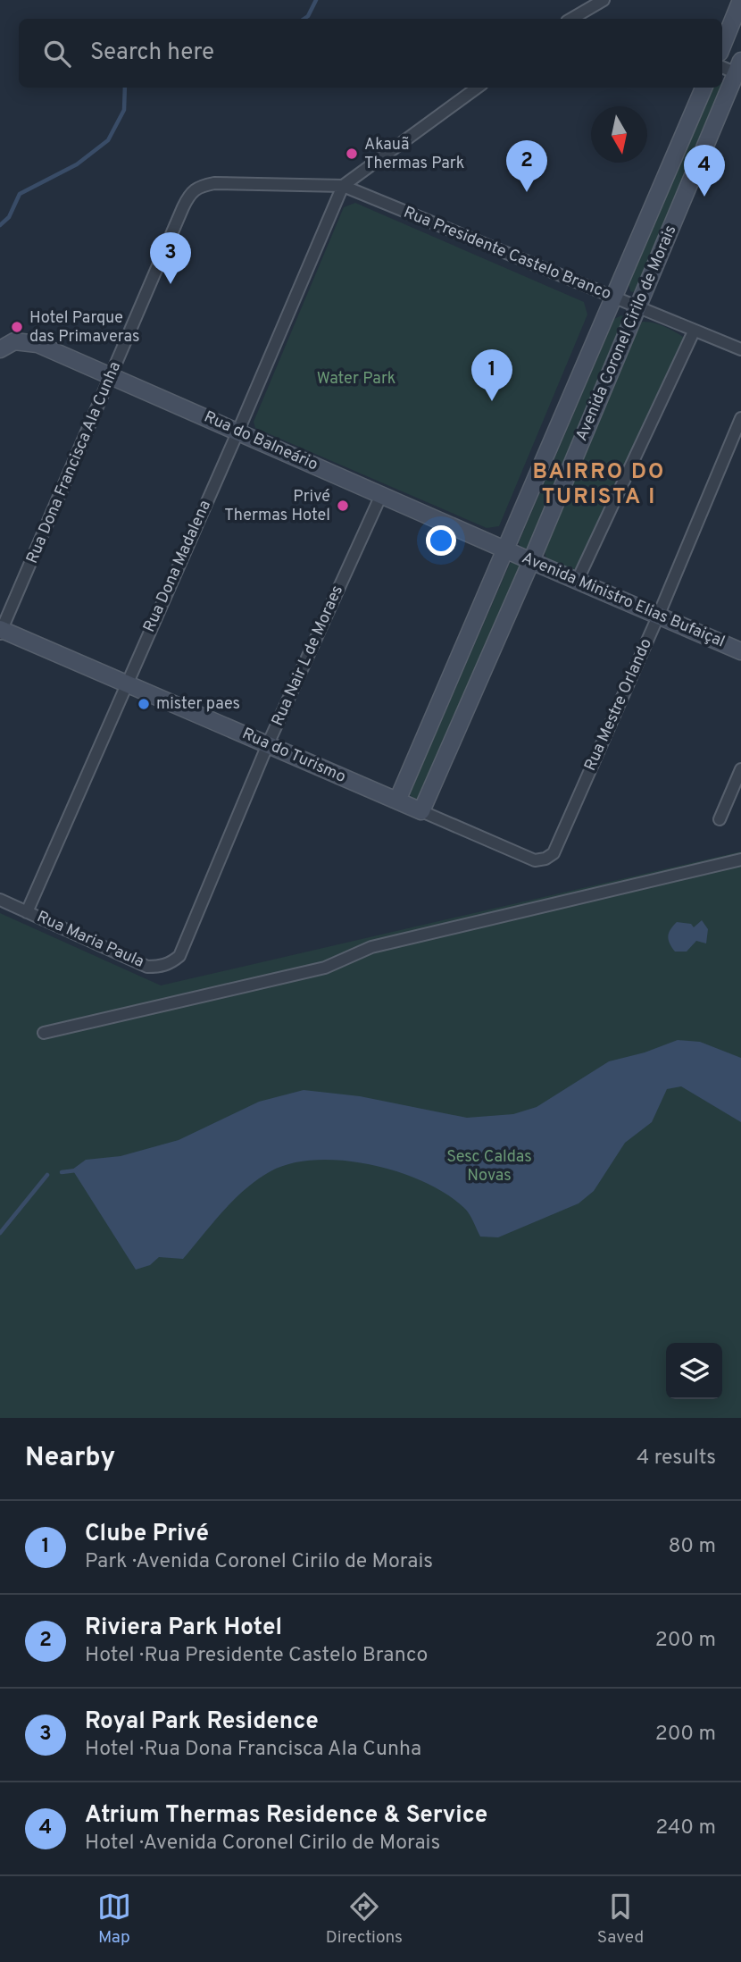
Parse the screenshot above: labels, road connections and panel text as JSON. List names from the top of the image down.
{
  "streets": {
    "main road": [
      "Avenida Coronel Cirilo de Morais",
      "Rua do Balneário",
      "Avenida Ministro Elias Bufaiçal",
      "Rua do Turismo"
    ],
    "street": [
      "Rua Presidente Castelo Branco",
      "Rua Dona Francisca Ala Cunha",
      "Rua Dona Madalena",
      "Rua Nair L de Moraes",
      "Rua Mestre Orlando",
      "Rua Maria Paula"
    ]
  },
  "crossings": [
    ["Rua Presidente Castelo Branco", "Avenida Coronel Cirilo de Morais"],
    ["Rua Presidente Castelo Branco", "Rua Dona Francisca Ala Cunha"],
    ["Rua Presidente Castelo Branco", "Rua Dona Madalena"],
    ["Avenida Coronel Cirilo de Morais", "Rua do Balneário"],
    ["Avenida Coronel Cirilo de Morais", "Avenida Ministro Elias Bufaiçal"],
    ["Avenida Coronel Cirilo de Morais", "Rua do Turismo"],
    ["Rua do Balneário", "Rua Dona Francisca Ala Cunha"],
    ["Rua do Balneário", "Rua Dona Madalena"],
    ["Rua do Balneário", "Avenida Ministro Elias Bufaiçal"],
    ["Rua do Balneário", "Rua Nair L de Moraes"],
    ["Rua Dona Francisca Ala Cunha", "Rua Dona Madalena"],
    ["Rua Dona Francisca Ala Cunha", "Rua do Turismo"],
    ["Rua Dona Madalena", "Rua do Turismo"],
    ["Rua Dona Madalena", "Rua Maria Paula"],
    ["Avenida Ministro Elias Bufaiçal", "Rua Mestre Orlando"],
    ["Rua Nair L de Moraes", "Rua do Turismo"],
    ["Rua Nair L de Moraes", "Rua Maria Paula"],
    ["Rua Mestre Orlando", "Rua do Turismo"]
  ],
  "districts": ["BAIRRO DO TURISTA I"],
  "parks": ["Water Park", "Sesc Caldas Novas"],
  "places": [
    "Akauã Thermas Park",
    "Hotel Parque das Primaveras",
    "Privé Thermas Hotel",
    "mister paes"
  ],
  "north": "bottom",
  "page": {
    "search": "Search here",
    "pins": [
      "2",
      "4",
      "3",
      "1"
    ],
    "heading": ["Nearby", "4 results"],
    "list": [
      {
        "mark": "1",
        "name": "Clube Privé",
        "note": "Park · Avenida Coronel Cirilo de Morais",
        "value": "80 m"
      },
      {
        "mark": "2",
        "name": "Riviera Park Hotel",
        "note": "Hotel · Rua Presidente Castelo Branco",
        "value": "200 m"
      },
      {
        "mark": "3",
        "name": "Royal Park Residence",
        "note": "Hotel · Rua Dona Francisca Ala Cunha",
        "value": "200 m"
      },
      {
        "mark": "4",
        "name": "Atrium Thermas Residence & Service",
        "note": "Hotel · Avenida Coronel Cirilo de Morais",
        "value": "240 m"
      }
    ],
    "nav": ["Map", "Directions", "Saved"]
  }
}
